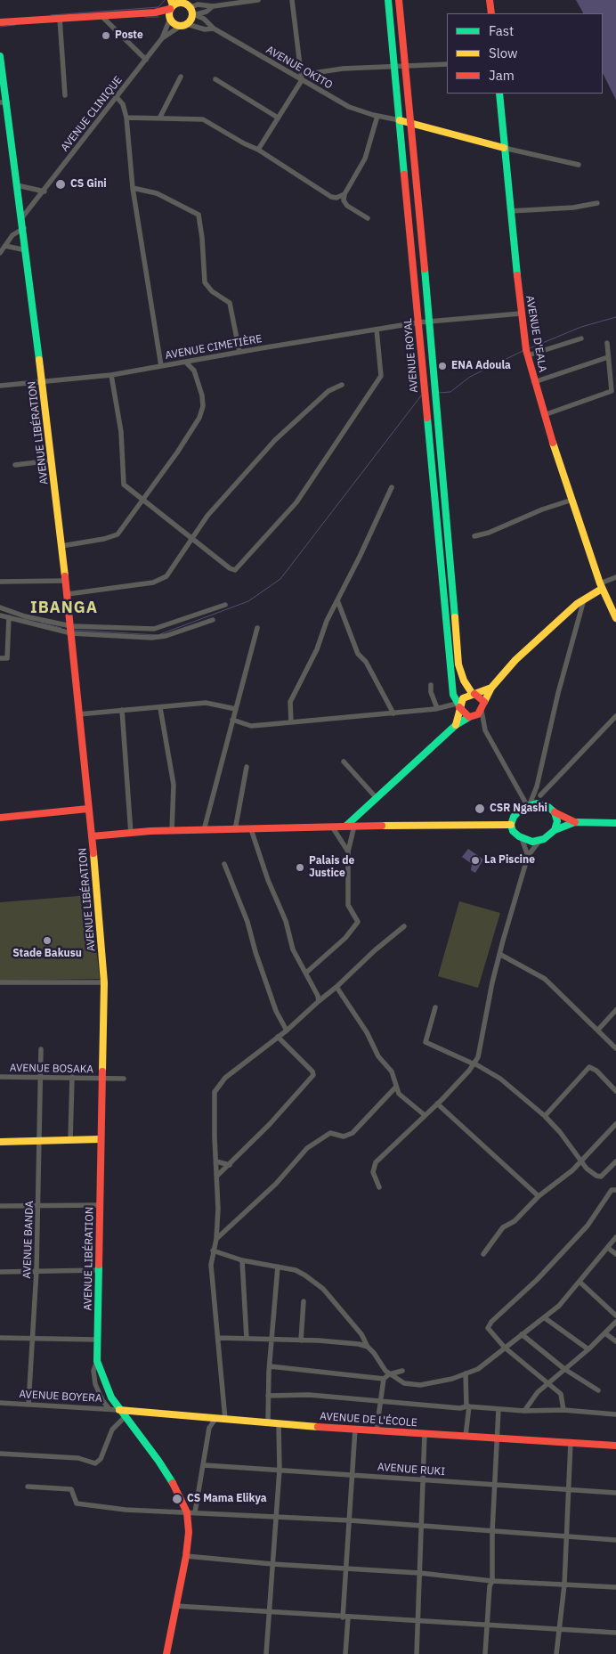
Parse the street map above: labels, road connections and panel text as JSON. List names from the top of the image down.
{
  "streets": {
    "street": [
      "AVENUE OKITO",
      "AVENUE CLINIQUE",
      "AVENUE D'EALA",
      "AVENUE CIMETIÈRE",
      "AVENUE ROYAL",
      "AVENUE LIBÉRATION",
      "AVENUE BOSAKA",
      "AVENUE BANDA",
      "AVENUE BOYERA",
      "AVENUE DE L'ÉCOLE",
      "AVENUE RUKI"
    ]
  },
  "crossings": [
    ["AVENUE OKITO", "AVENUE CLINIQUE"],
    ["AVENUE OKITO", "AVENUE ROYAL"],
    ["AVENUE CLINIQUE", "AVENUE LIBÉRATION"],
    ["AVENUE D'EALA", "AVENUE CIMETIÈRE"],
    ["AVENUE CIMETIÈRE", "AVENUE ROYAL"],
    ["AVENUE CIMETIÈRE", "AVENUE LIBÉRATION"],
    ["AVENUE LIBÉRATION", "AVENUE BOSAKA"],
    ["AVENUE LIBÉRATION", "AVENUE BOYERA"],
    ["AVENUE LIBÉRATION", "AVENUE DE L'ÉCOLE"],
    ["AVENUE BOSAKA", "AVENUE BANDA"],
    ["AVENUE BANDA", "AVENUE BOYERA"],
    ["AVENUE BOYERA", "AVENUE DE L'ÉCOLE"]
  ],
  "districts": ["IBANGA"],
  "places": [
    "Poste",
    "CS Gini",
    "ENA Adoula",
    "CSR Ngashi",
    "La Piscine",
    "Palais de Justice",
    "Stade Bakusu",
    "CS Mama Elikya"
  ],
  "legend": ["Fast", "Slow", "Jam"]
}
